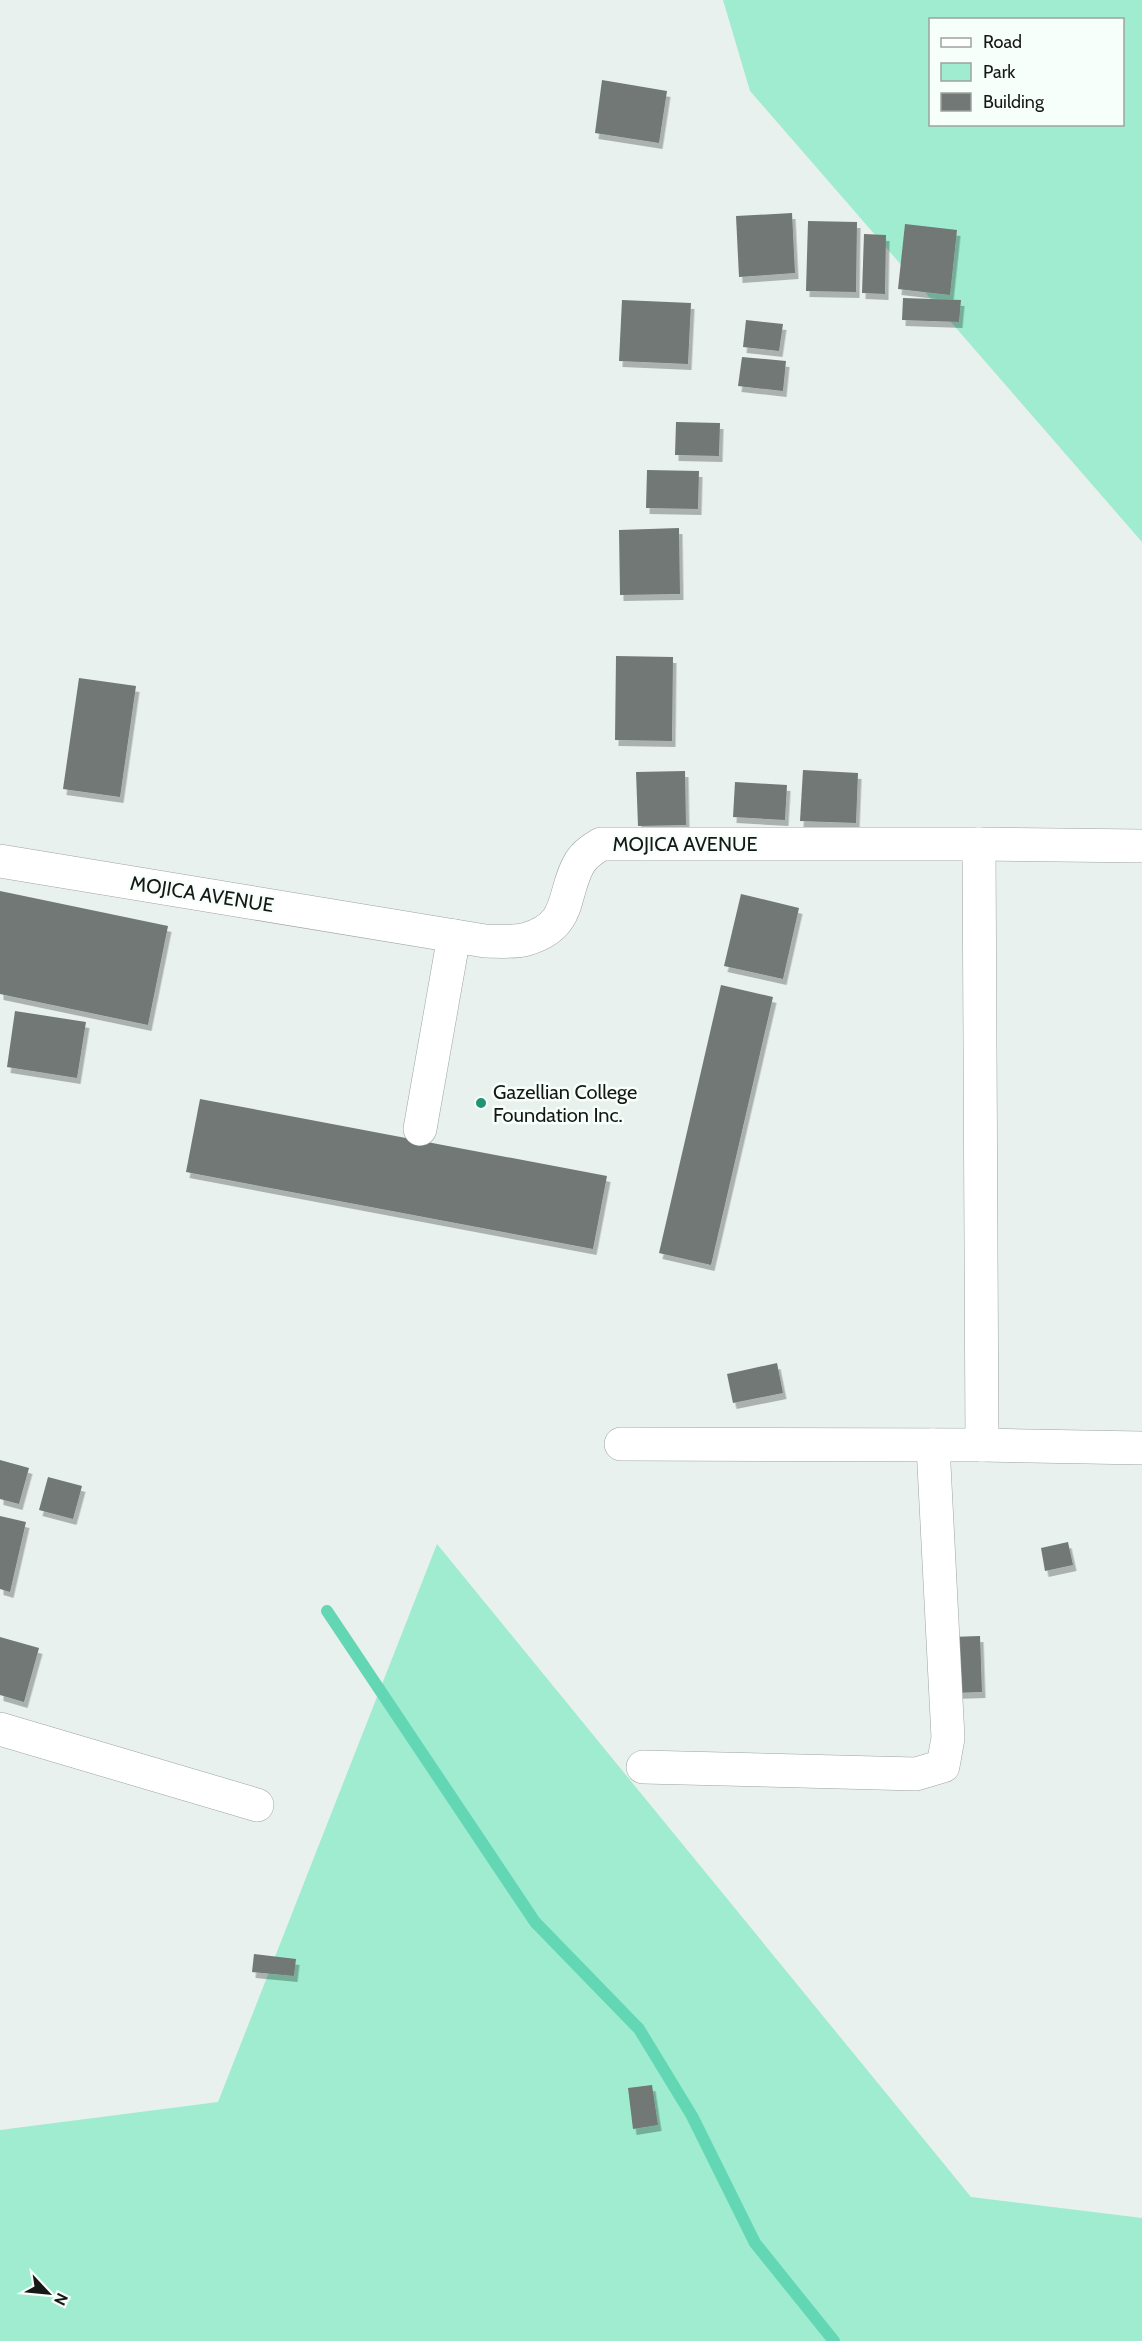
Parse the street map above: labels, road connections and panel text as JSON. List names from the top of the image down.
{
  "streets": {
    "street": ["MOJICA AVENUE"]
  },
  "places": ["Gazellian College Foundation Inc."],
  "legend": ["Road", "Park", "Building"],
  "north": "bottom right"
}
